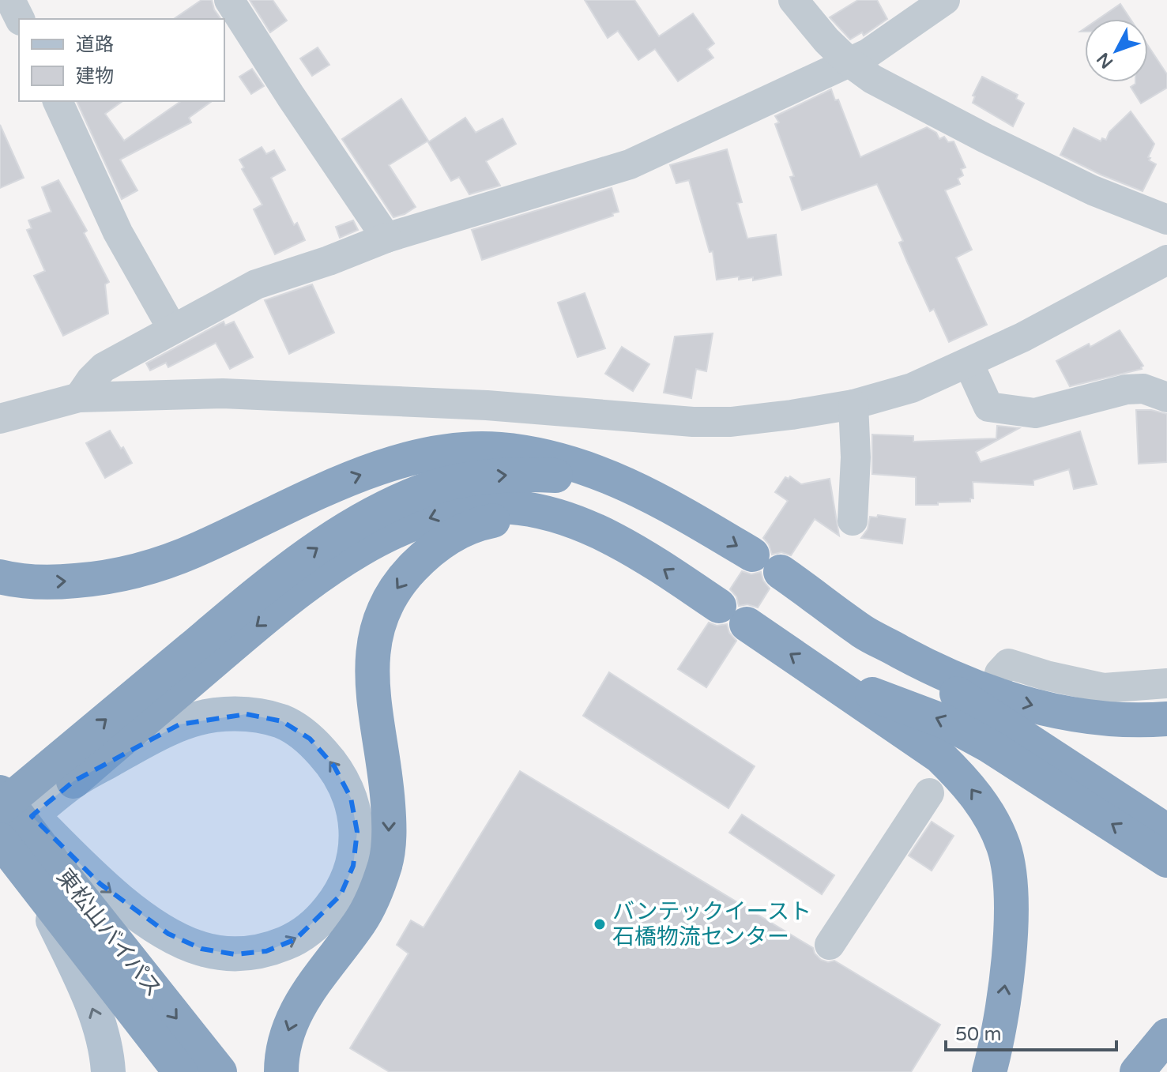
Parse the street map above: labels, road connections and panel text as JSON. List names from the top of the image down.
{
  "streets": {
    "highway": ["東松山バイパス"]
  },
  "places": ["バンテックイースト 石橋物流センター"],
  "legend": ["道路", "建物"],
  "scale_bar": "50 m",
  "north": "bottom left"
}
